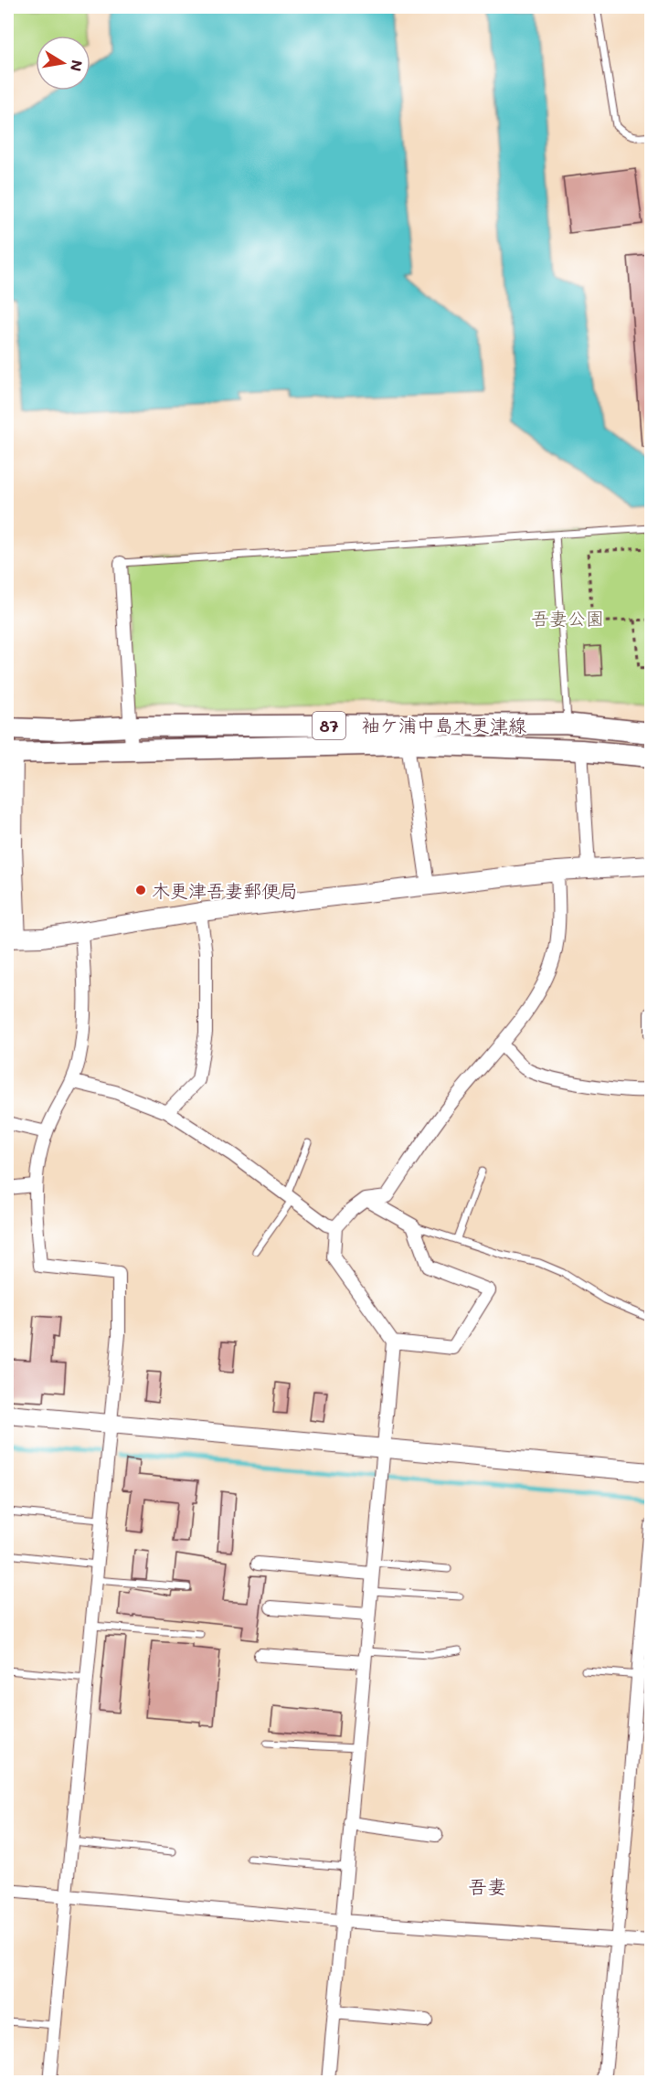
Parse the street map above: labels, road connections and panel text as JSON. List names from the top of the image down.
{
  "streets": {
    "main road": ["袖ケ浦中島木更津線", "87"]
  },
  "districts": ["吾妻"],
  "parks": ["吾妻公園"],
  "places": ["木更津吾妻郵便局"],
  "north": "right"
}
